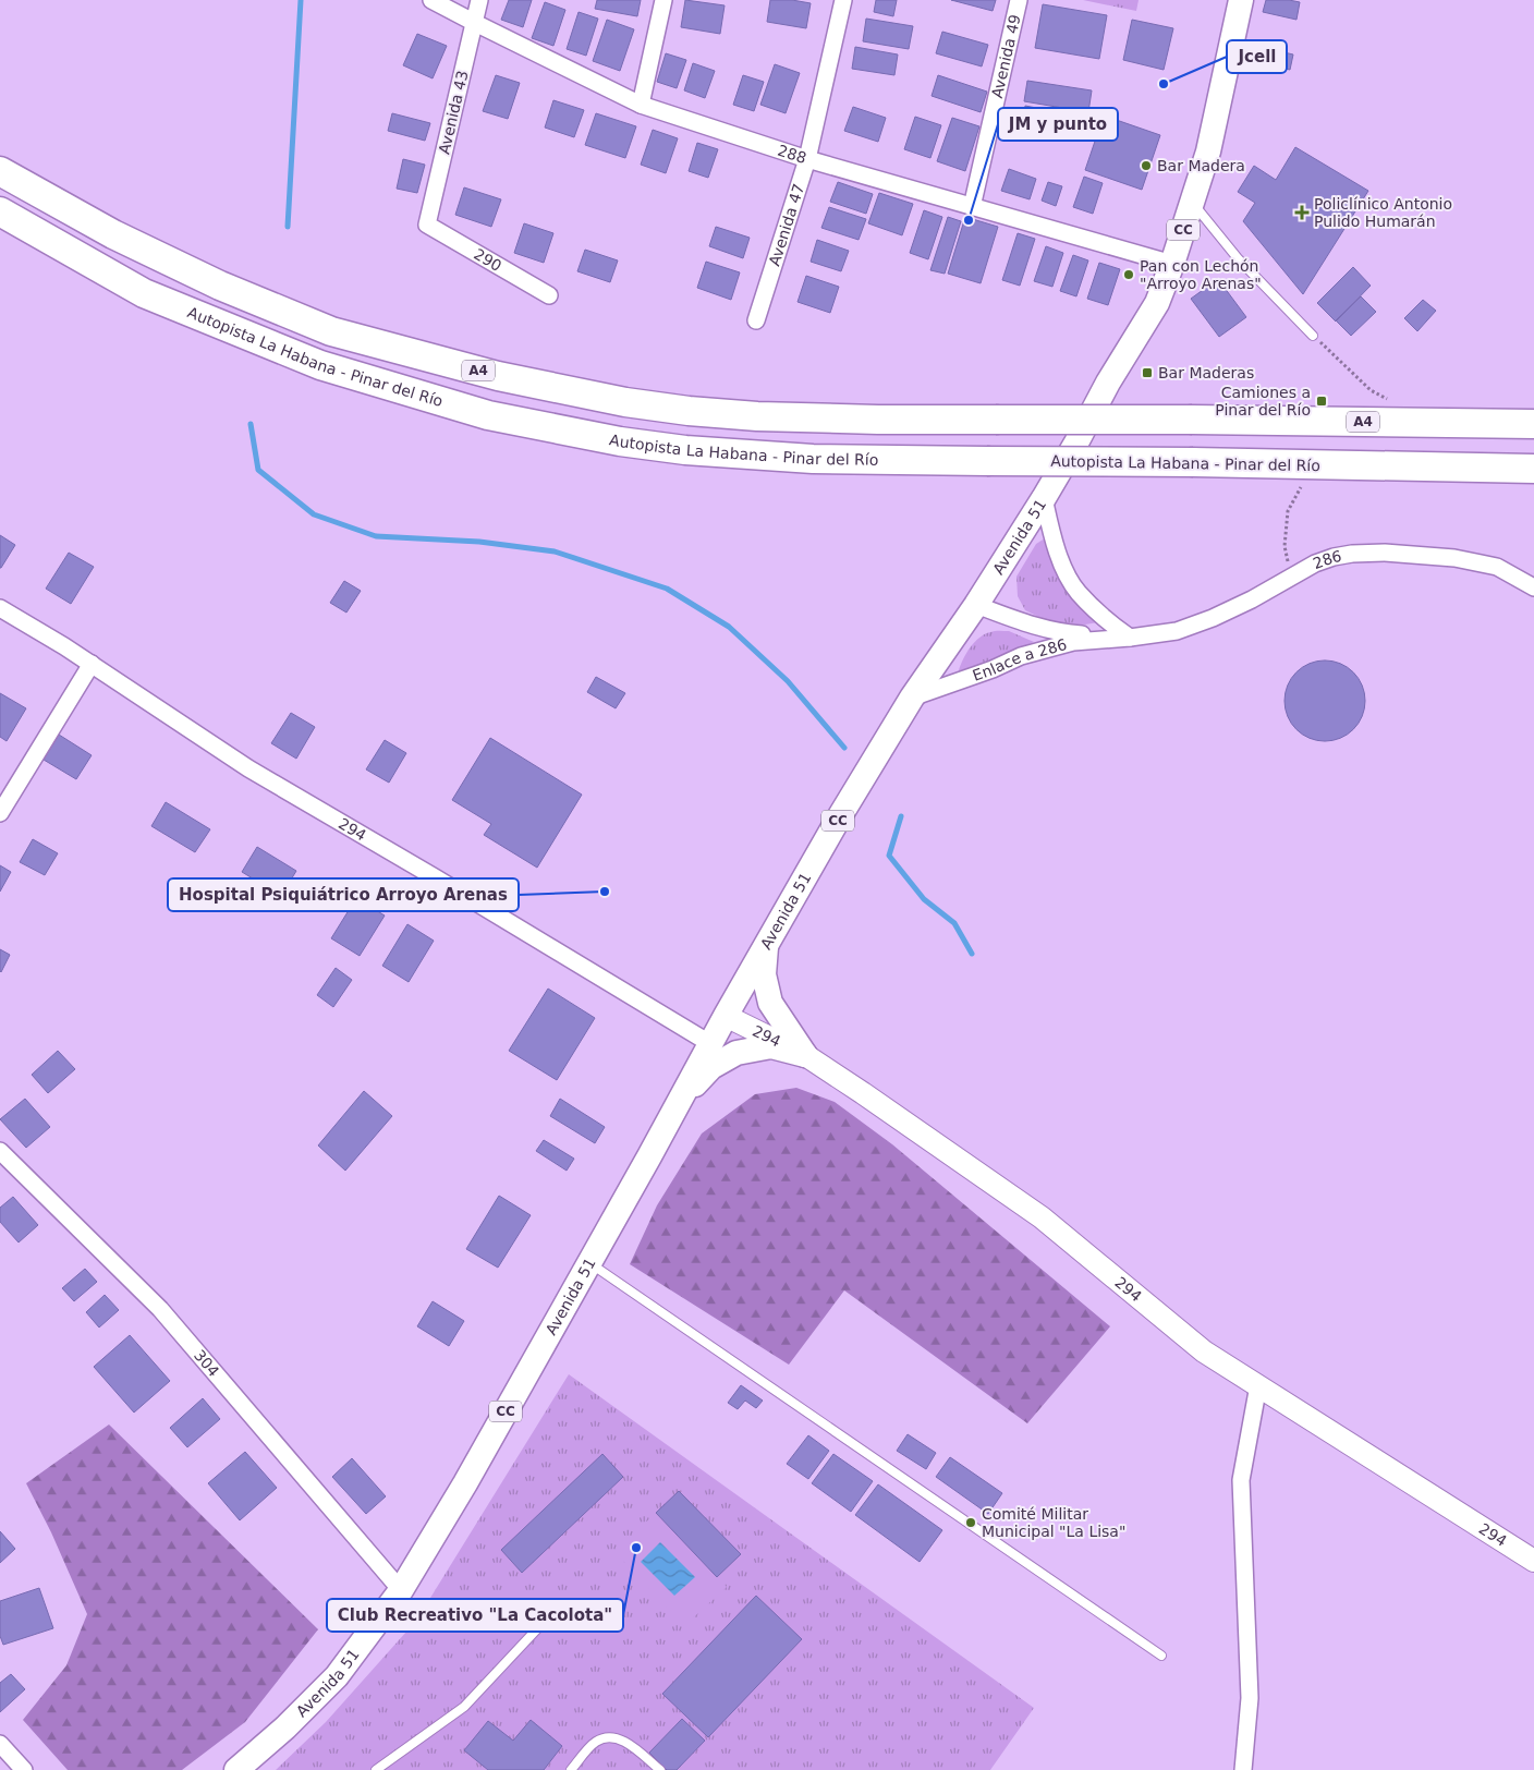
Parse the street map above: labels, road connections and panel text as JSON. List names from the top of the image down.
{
  "streets": {
    "highway": ["Autopista La Habana - Pinar del Río", "A4"],
    "main road": ["CC", "Avenida 51", "294"],
    "street": [
      "Avenida 49",
      "Avenida 43",
      "288",
      "Avenida 47",
      "290",
      "286",
      "Enlace a 286",
      "304"
    ]
  },
  "crossings": [
    ["Avenida 49", "288"],
    ["Avenida 43", "288"],
    ["Avenida 43", "290"],
    ["288", "Avenida 47"],
    ["288", "Avenida 51"],
    ["Avenida 51", "Enlace a 286"],
    ["Avenida 51", "294"],
    ["Avenida 51", "304"],
    ["286", "Enlace a 286"]
  ],
  "places": {
    "other": [
      "Jcell",
      "Bar Madera",
      "JM y punto",
      "Pan con Lechón \"Arroyo Arenas\"",
      "Hospital Psiquiátrico Arroyo Arenas",
      "Comité Militar Municipal \"La Lisa\"",
      "Club Recreativo \"La Cacolota\""
    ],
    "health": ["Policlínico Antonio Pulido Humarán"],
    "transit": ["Bar Maderas", "Camiones a Pinar del Río"]
  }
}
